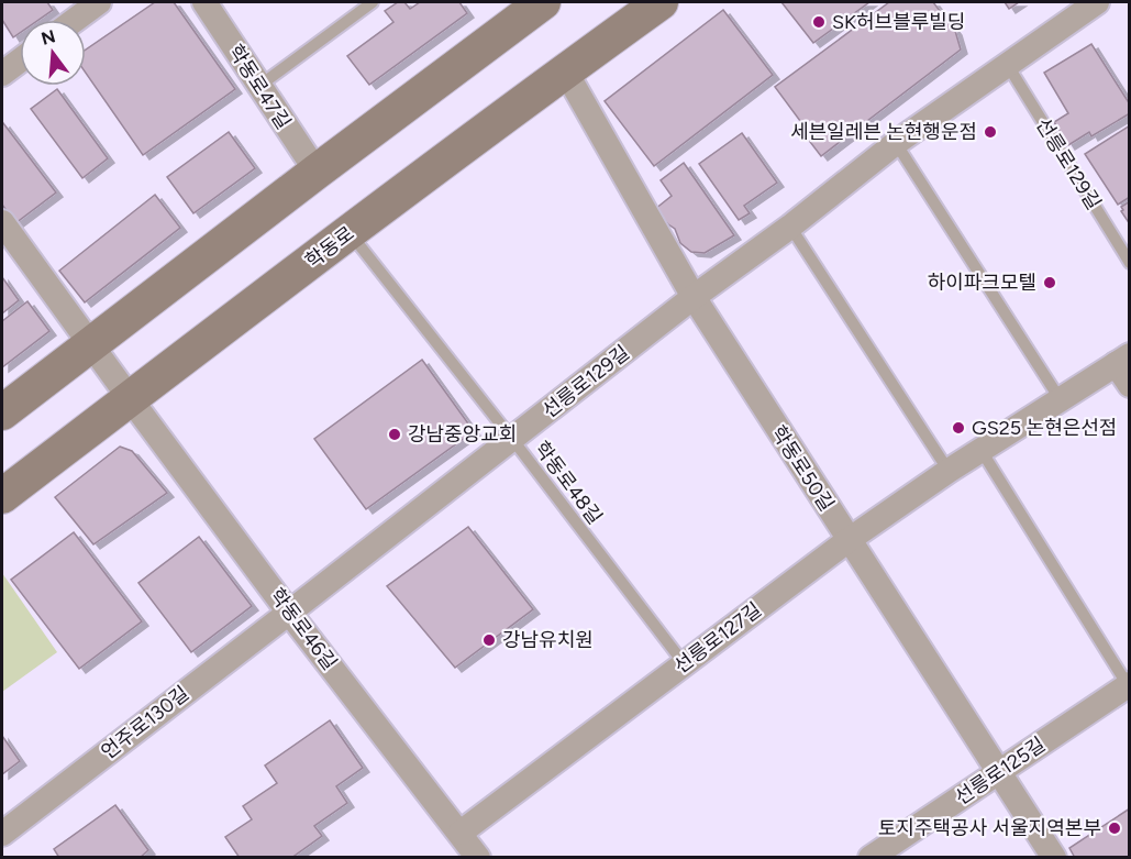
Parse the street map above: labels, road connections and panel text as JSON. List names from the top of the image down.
{
  "streets": {
    "main road": ["학동로"],
    "street": [
      "학동로47길",
      "선릉로129길",
      "학동로50길",
      "학동로46길",
      "선릉로127길",
      "언주로130길",
      "선릉로125길"
    ],
    "lane": ["학동로48길"]
  },
  "crossings": [
    ["선릉로129길", "학동로50길"],
    ["선릉로129길", "학동로48길"],
    ["선릉로129길", "학동로46길"],
    ["선릉로129길", "언주로130길"],
    ["학동로", "학동로50길"],
    ["학동로", "학동로48길"],
    ["학동로", "학동로46길"],
    ["학동로50길", "선릉로127길"],
    ["학동로50길", "선릉로125길"],
    ["학동로48길", "선릉로127길"],
    ["학동로46길", "선릉로127길"],
    ["학동로46길", "언주로130길"]
  ],
  "places": [
    "SK허브블루빌딩",
    "세븐일레븐 논현행운점",
    "하이파크모텔",
    "GS25 논현은선점",
    "강남중앙교회",
    "강남유치원",
    "토지주택공사 서울지역본부"
  ],
  "north": "top"
}
